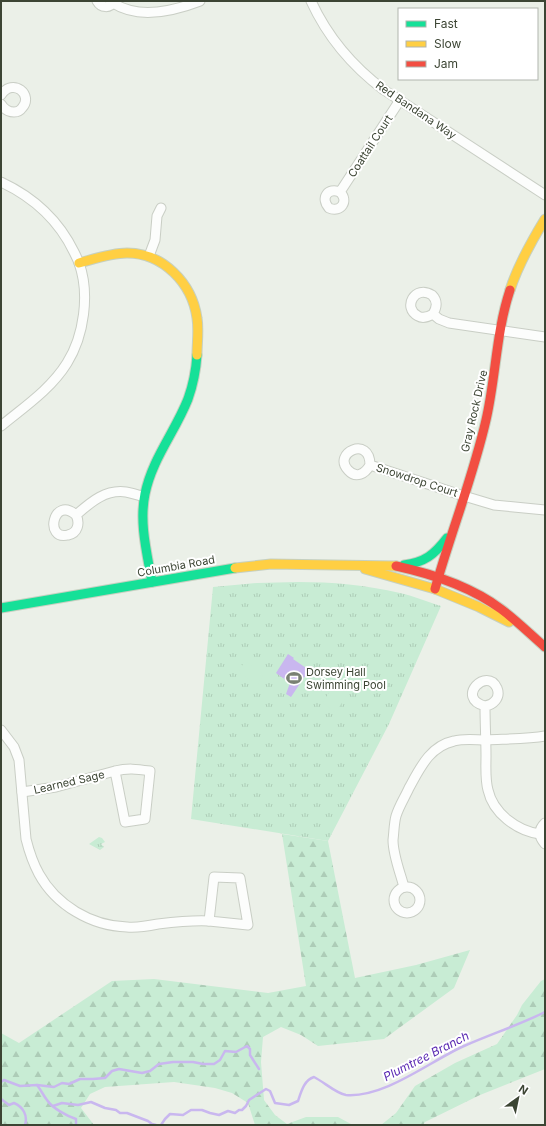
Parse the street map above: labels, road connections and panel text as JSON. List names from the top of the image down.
{
  "streets": {
    "street": [
      "Red Bandana Way",
      "Coattail Court",
      "Gray Rock Drive",
      "Snowdrop Court",
      "Columbia Road",
      "Learned Sage"
    ]
  },
  "crossings": [
    ["Red Bandana Way", "Coattail Court"],
    ["Gray Rock Drive", "Snowdrop Court"],
    ["Gray Rock Drive", "Columbia Road"]
  ],
  "water": ["Plumtree Branch"],
  "places": {
    "sports": ["Dorsey Hall Swimming Pool"]
  },
  "legend": ["Fast", "Slow", "Jam"],
  "north": "top right"
}
